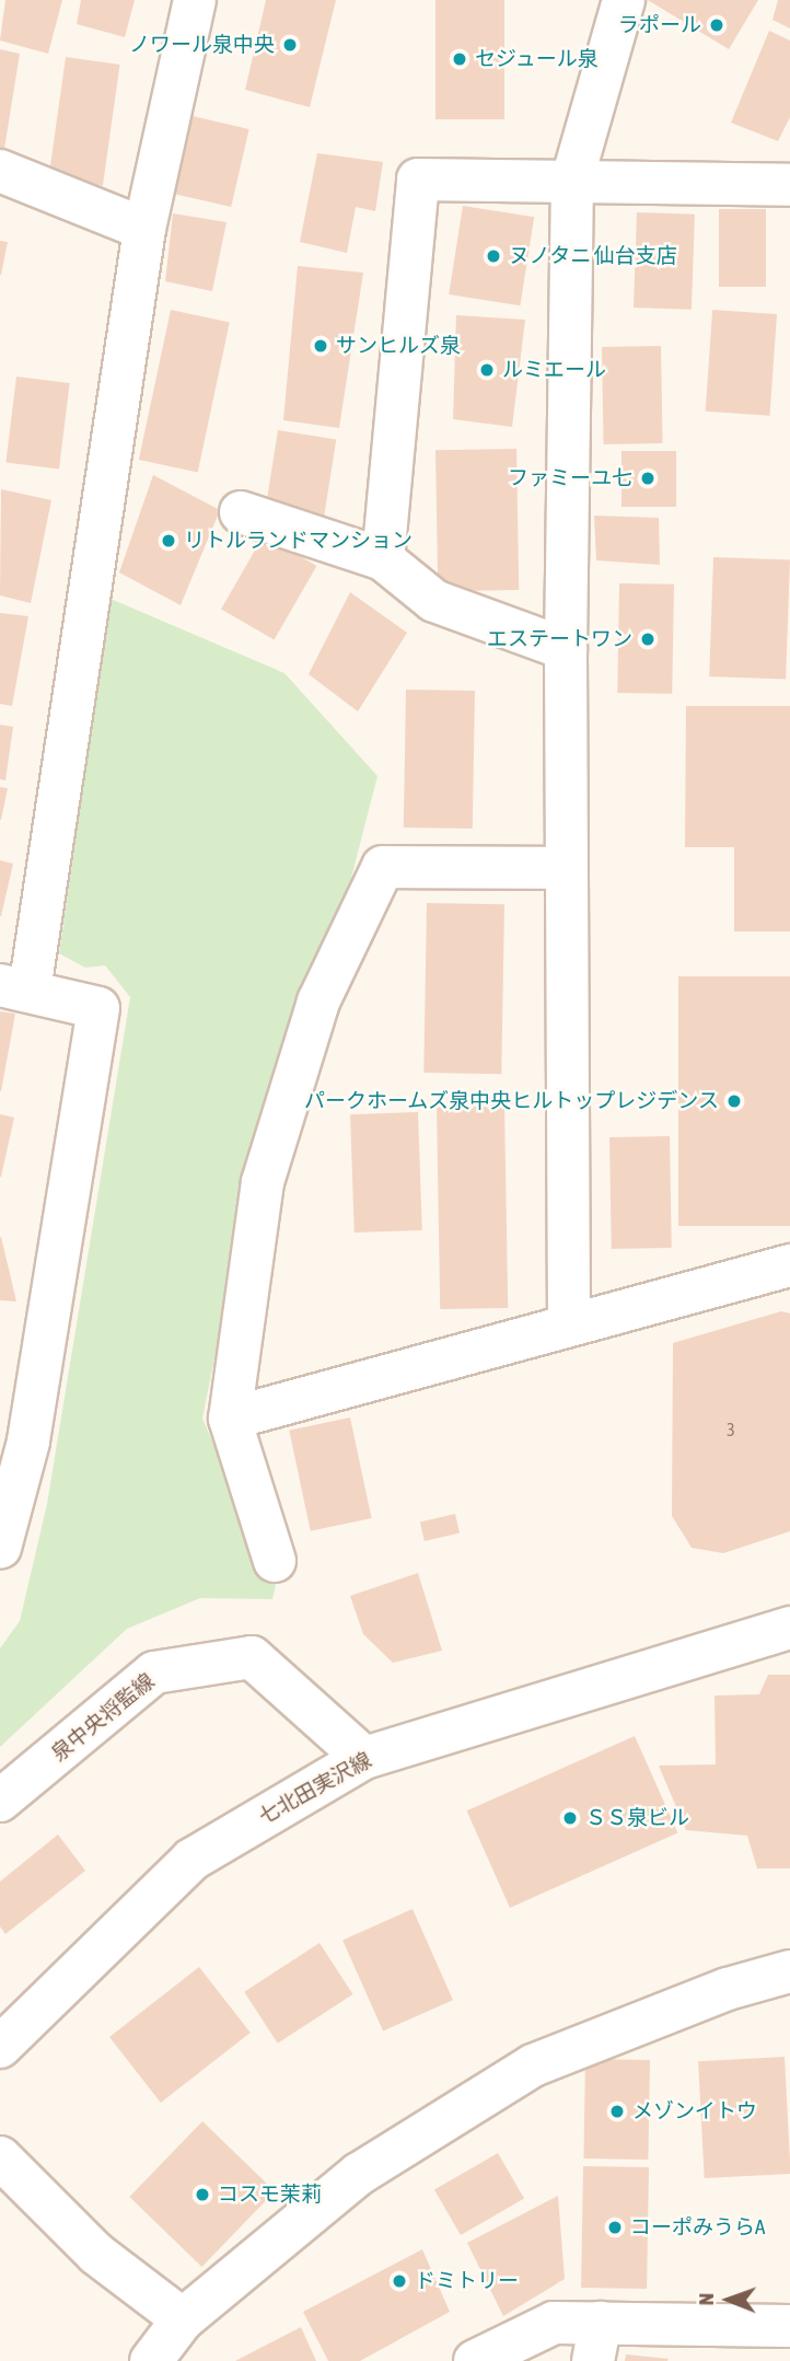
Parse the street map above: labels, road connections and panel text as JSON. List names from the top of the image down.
{
  "streets": {
    "street": ["泉中央将監線", "七北田実沢線"]
  },
  "crossings": [
    ["泉中央将監線", "七北田実沢線"]
  ],
  "places": [
    "ラポール",
    "ノワール泉中央",
    "セジュール泉",
    "ヌノタニ 仙台支店",
    "サンヒルズ泉",
    "ルミエール",
    "ファミーユ七",
    "リトルランドマンション",
    "エステートワン",
    "パークホームズ泉中央ヒルトップレジデンス",
    "ＳＳ泉ビル",
    "メゾンイトウ",
    "コスモ茉莉",
    "コーポみうらA",
    "ドミトリー"
  ],
  "house_numbers": ["3"],
  "north": "left"
}
